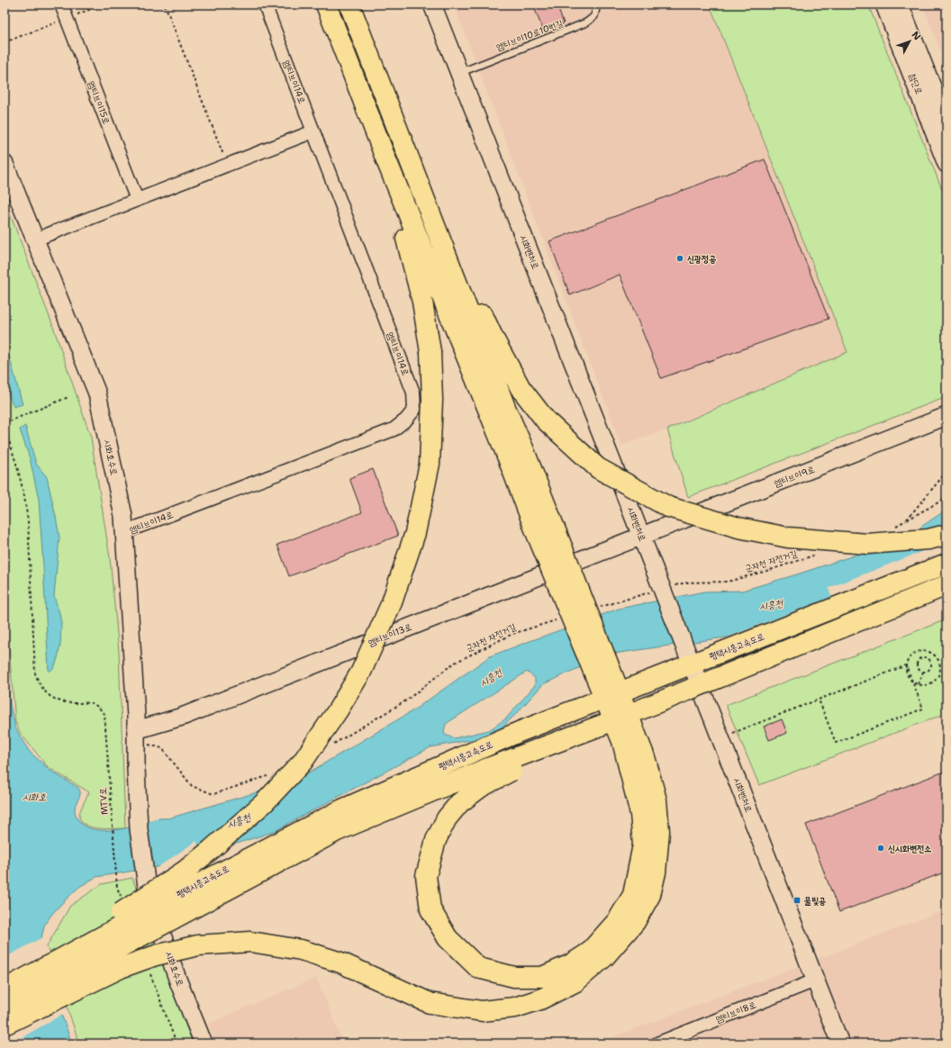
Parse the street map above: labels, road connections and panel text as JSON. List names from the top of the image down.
{
  "streets": {
    "highway": ["평택시흥고속도로"],
    "street": [
      "엠티브이14로",
      "첨단로",
      "엠티브이15로",
      "시화벤처로",
      "시화호수로",
      "엠티브이9로",
      "엠티브이13로",
      "엠티브이8로"
    ],
    "lane": ["엠티브이10로10번길"],
    "path": ["군자천 자전거길", "MTV로"]
  },
  "crossings": [
    ["엠티브이10로10번길", "시화벤처로"],
    ["엠티브이14로", "시화호수로"],
    ["시화벤처로", "엠티브이9로"],
    ["시화벤처로", "엠티브이13로"],
    ["시화벤처로", "엠티브이8로"],
    ["시화호수로", "엠티브이13로"],
    ["엠티브이9로", "엠티브이13로"]
  ],
  "water": ["시흥천", "시화호"],
  "places": {
    "other": ["신광정공", "신시화변전소"],
    "transit": ["물빛공"]
  },
  "north": "top right"
}
